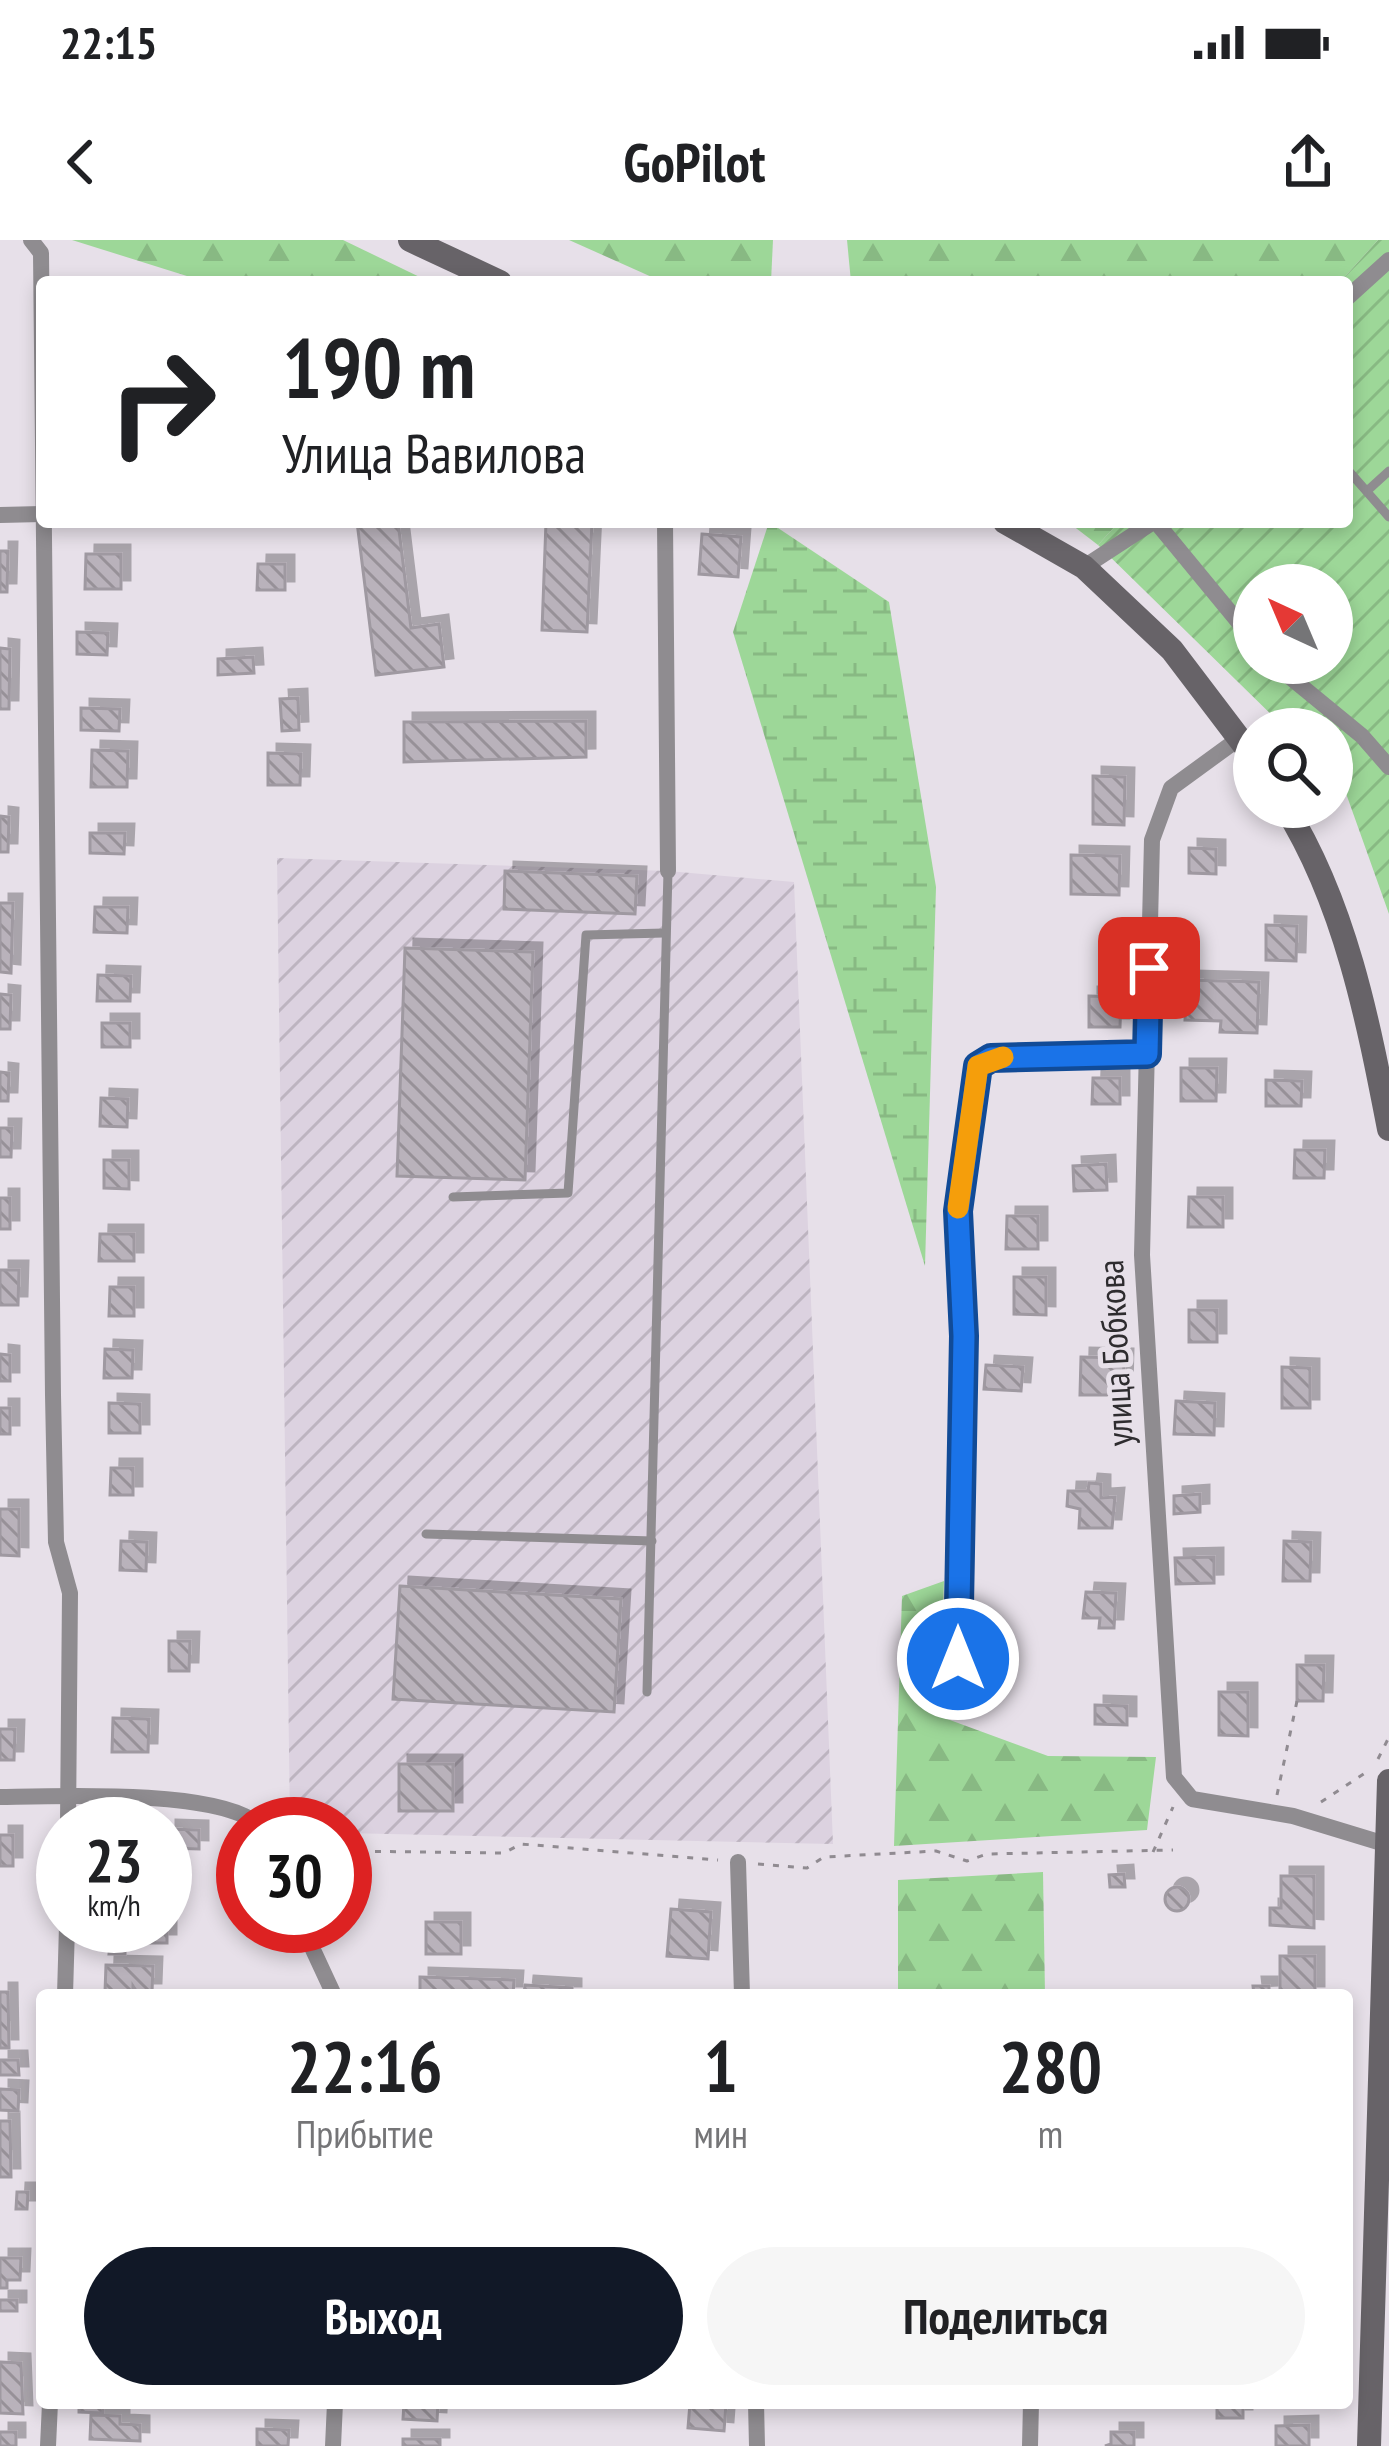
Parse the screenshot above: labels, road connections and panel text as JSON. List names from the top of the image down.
{
  "streets": {
    "street": ["улица Бобкова"]
  },
  "north": "top left",
  "page": {
    "status": "22:15",
    "header": "GoPilot",
    "turn": ["190 m", "Улица Вавилова"],
    "speed": "23 km/h",
    "limit": "30",
    "eta": [
      "22:16",
      "Прибытие",
      "1",
      "мин",
      "280",
      "m"
    ],
    "buttons": ["Выход", "Поделиться"]
  }
}
